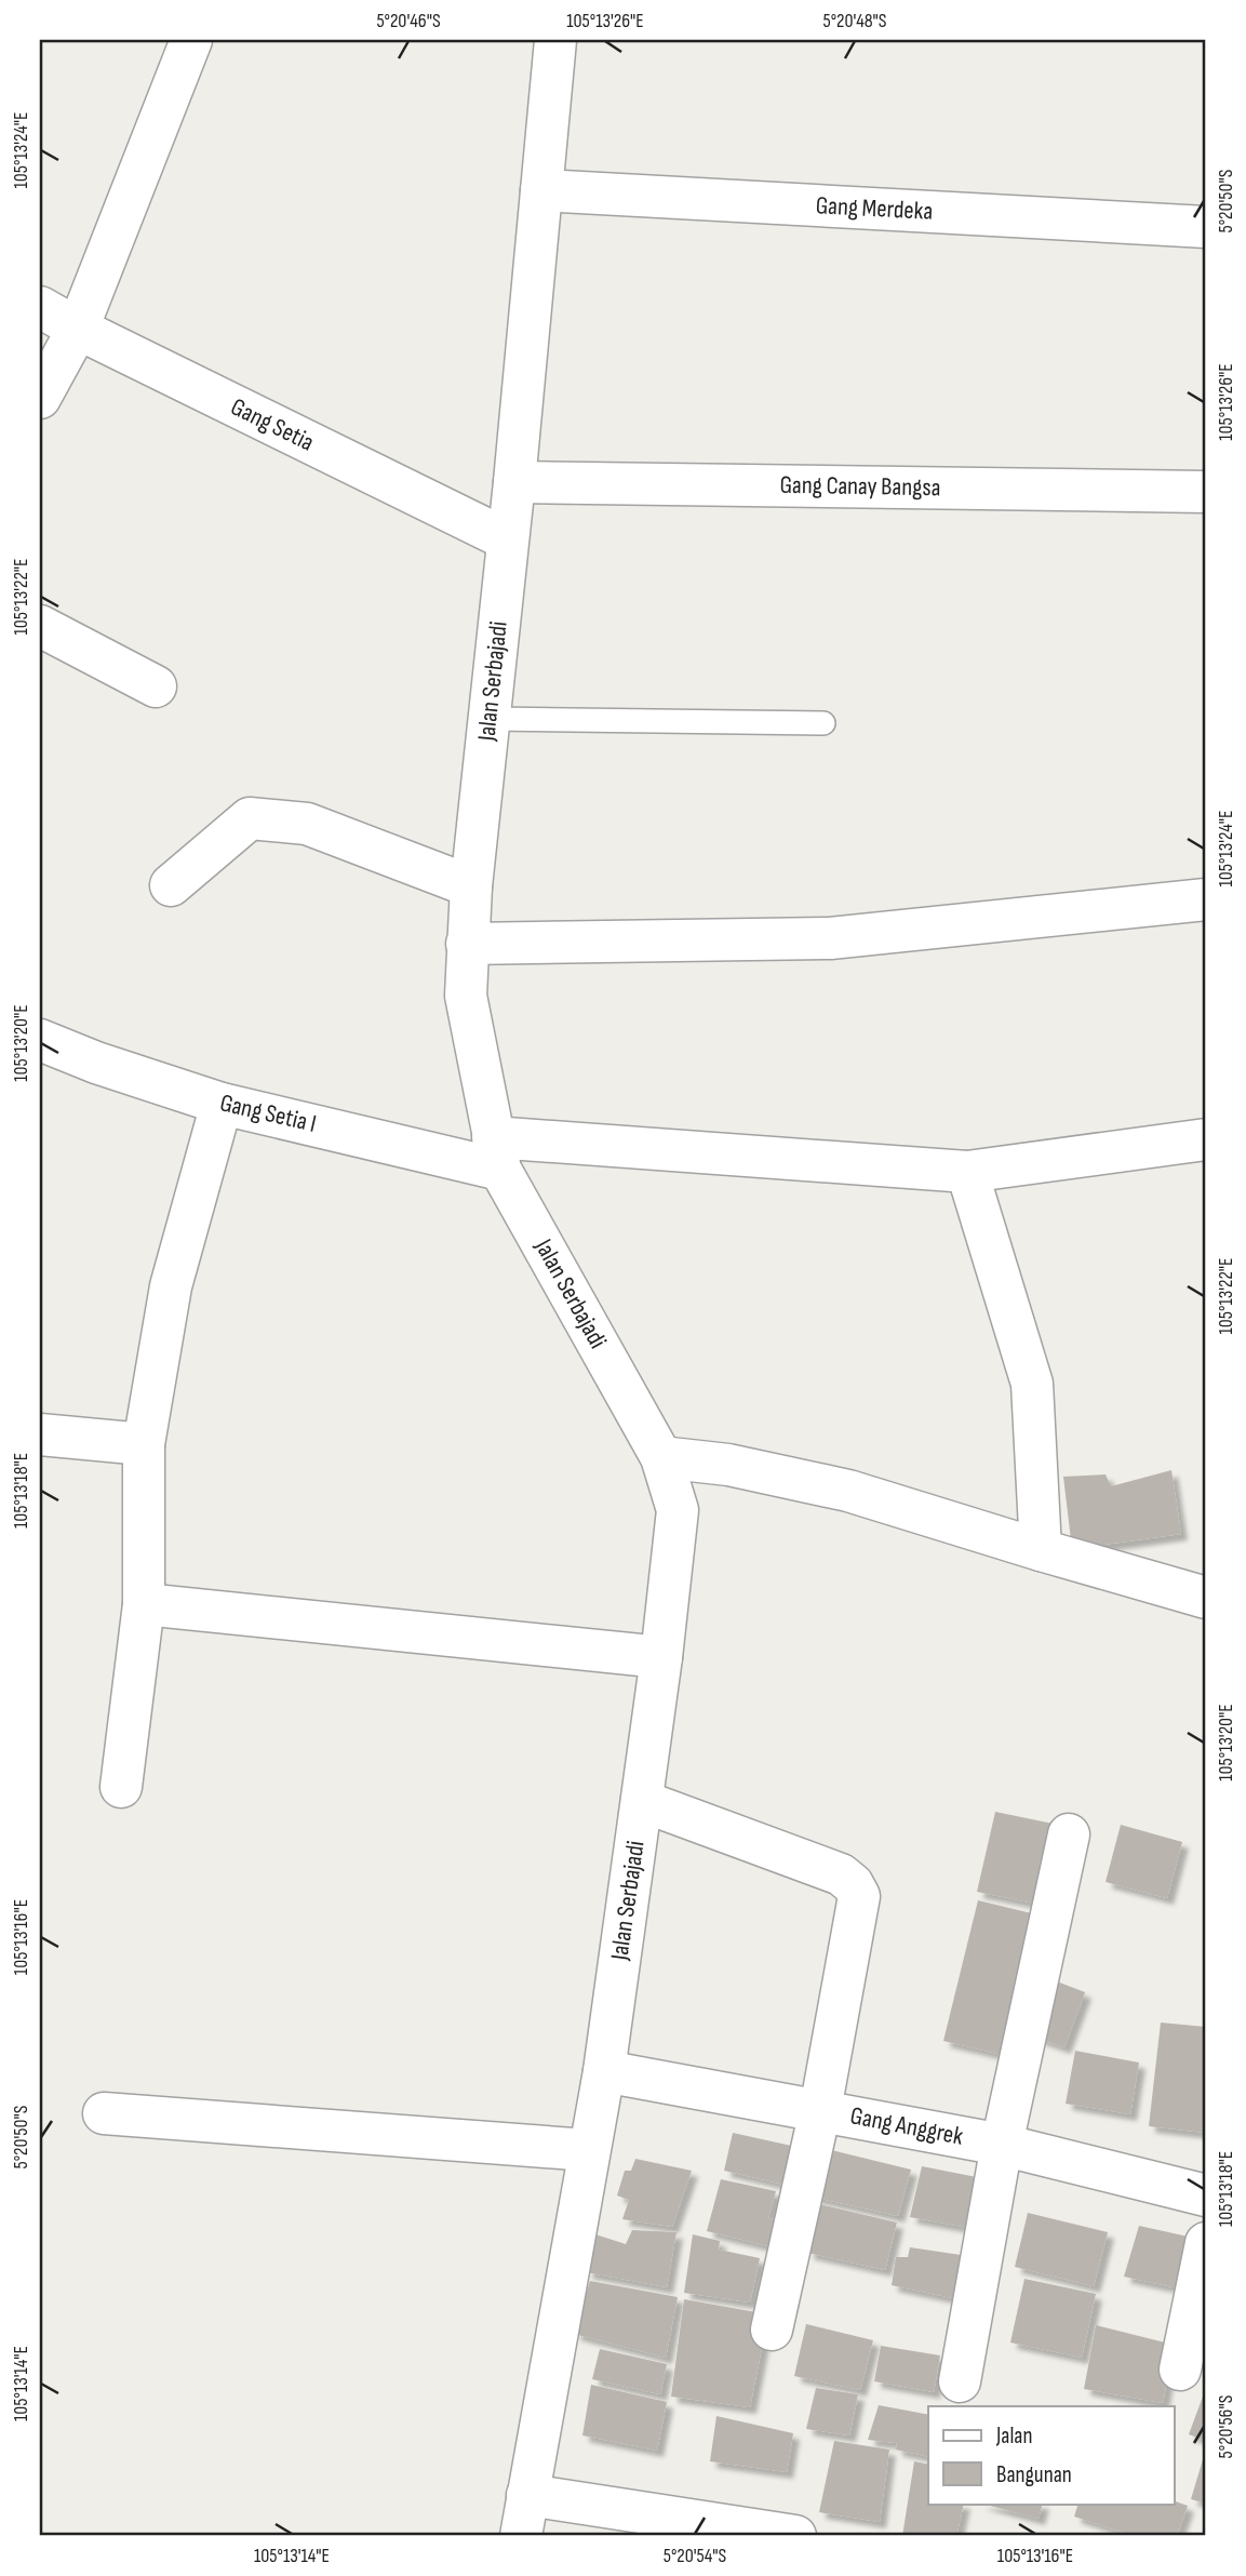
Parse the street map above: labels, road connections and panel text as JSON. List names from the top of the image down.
{
  "streets": {
    "street": [
      "Gang Merdeka",
      "Gang Setia",
      "Gang Canay Bangsa",
      "Jalan Serbajadi",
      "Gang Setia I",
      "Gang Anggrek"
    ]
  },
  "crossings": [
    ["Gang Merdeka", "Jalan Serbajadi"],
    ["Gang Setia", "Jalan Serbajadi"],
    ["Gang Canay Bangsa", "Jalan Serbajadi"],
    ["Jalan Serbajadi", "Gang Setia I"],
    ["Jalan Serbajadi", "Gang Anggrek"]
  ],
  "legend": ["Jalan", "Bangunan"],
  "coordinates": [
    "5°20'46\"S",
    "105°13'26\"E",
    "5°20'48\"S",
    "105°13'24\"E",
    "5°20'50\"S",
    "105°13'22\"E",
    "105°13'20\"E",
    "105°13'18\"E",
    "105°13'16\"E",
    "105°13'14\"E",
    "5°20'56\"S",
    "5°20'54\"S"
  ]
}
